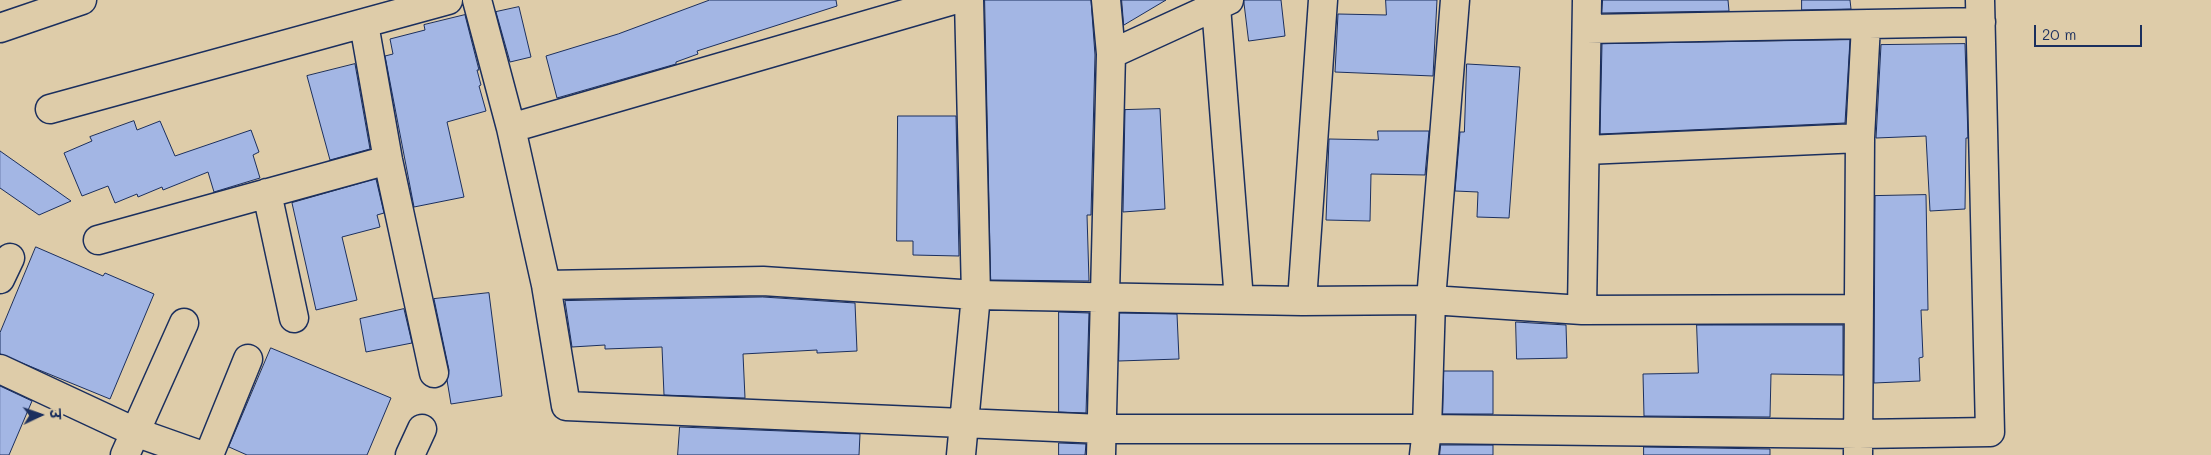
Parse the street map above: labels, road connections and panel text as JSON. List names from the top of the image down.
{
  "scale_bar": "20 m",
  "north": "right"
}
